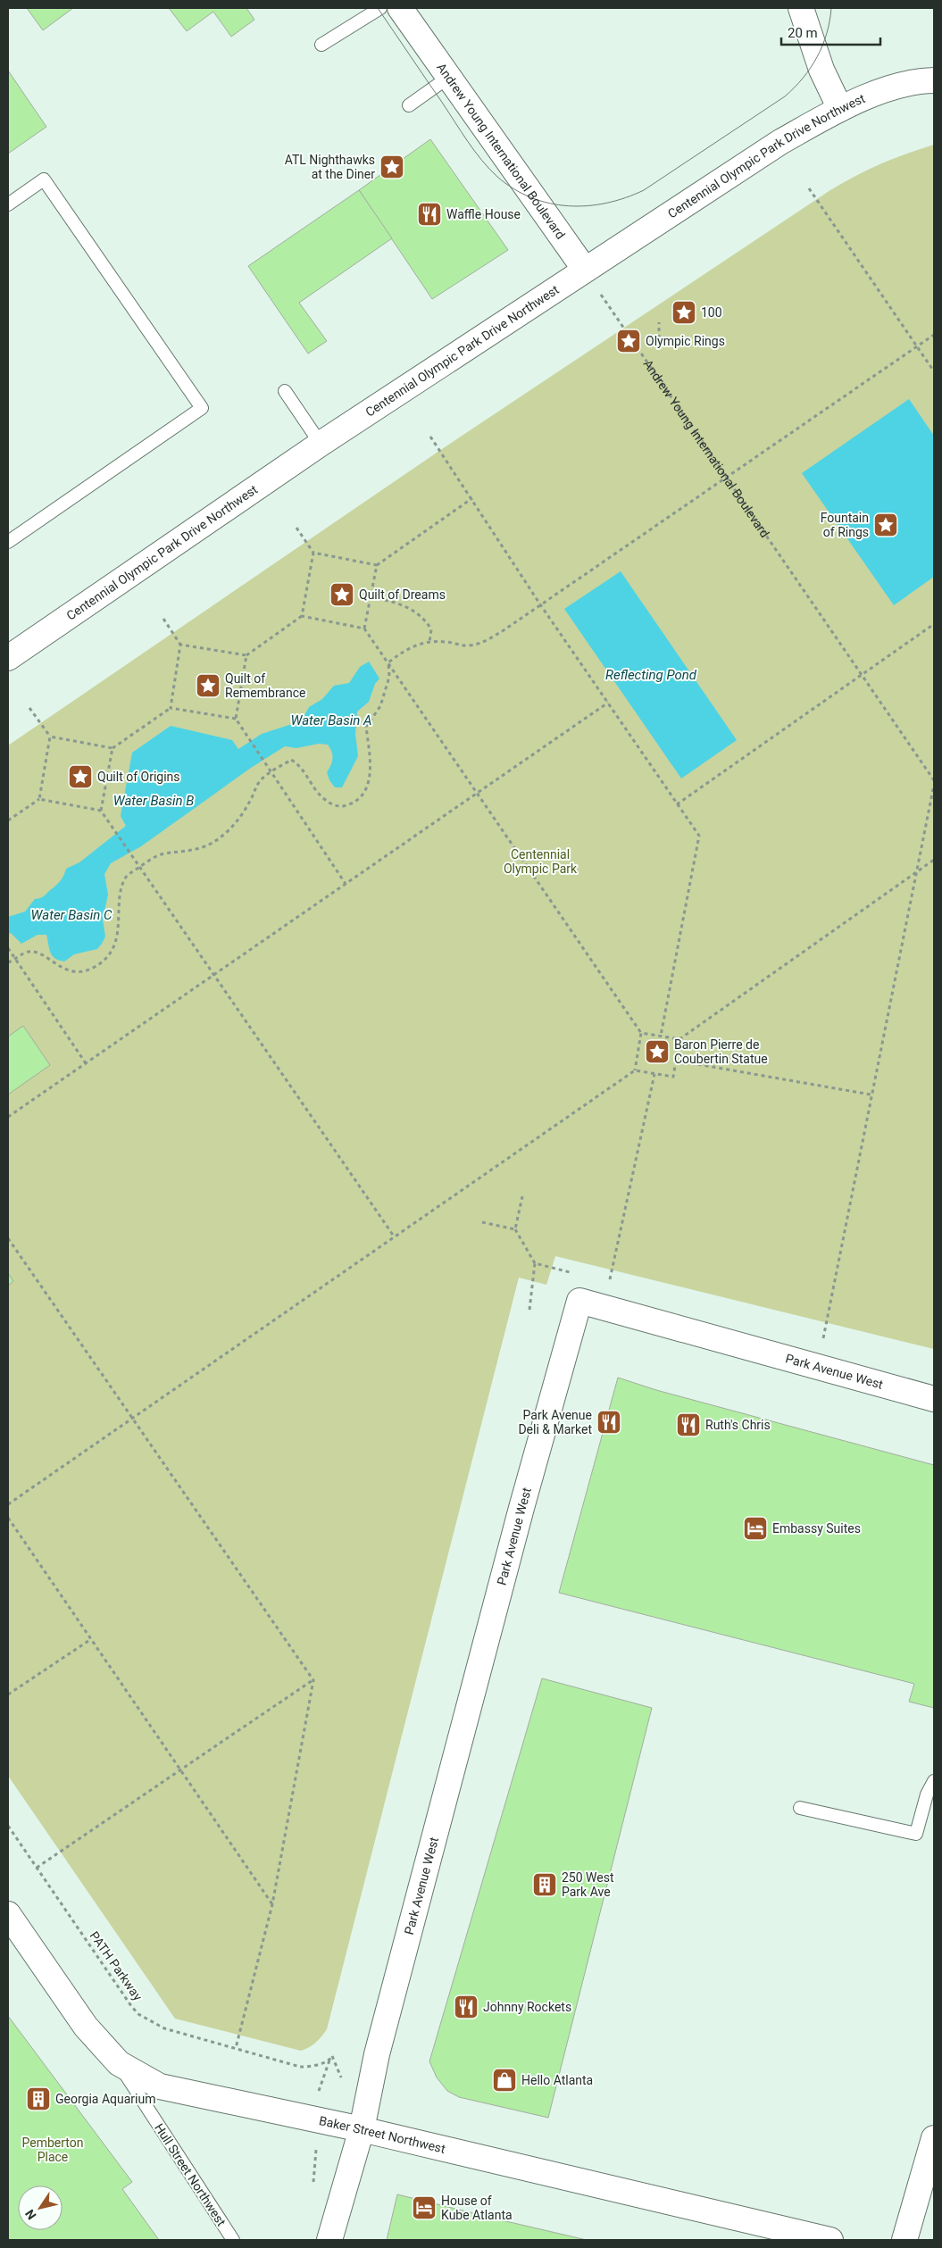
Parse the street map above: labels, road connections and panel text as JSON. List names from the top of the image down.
{
  "streets": {
    "street": [
      "Andrew Young International Boulevard",
      "Centennial Olympic Park Drive Northwest",
      "Park Avenue West",
      "Baker Street Northwest"
    ],
    "lane": ["Hull Street Northwest"],
    "path": ["PATH Parkway"]
  },
  "crossings": [
    ["Andrew Young International Boulevard", "Centennial Olympic Park Drive Northwest"],
    ["Park Avenue West", "Baker Street Northwest"],
    ["Baker Street Northwest", "Hull Street Northwest"]
  ],
  "water": [
    "Reflecting Pond",
    "Water Basin A",
    "Water Basin B",
    "Water Basin C"
  ],
  "parks": ["Centennial Olympic Park", "Pemberton Place"],
  "places": {
    "place": [
      "ATL Nighthawks at the Diner",
      "100",
      "Olympic Rings",
      "Fountain of Rings",
      "Quilt of Dreams",
      "Quilt of Remembrance",
      "Quilt of Origins",
      "Baron Pierre de Coubertin Statue"
    ],
    "restaurant": [
      "Waffle House",
      "Park Avenue Deli & Market",
      "Ruth's Chris",
      "Johnny Rockets"
    ],
    "hotel": ["Embassy Suites", "House of Kube Atlanta"],
    "building": ["250 West Park Ave", "Georgia Aquarium"],
    "shop": ["Hello Atlanta"]
  },
  "scale_bar": "20 m",
  "north": "bottom left"
}
